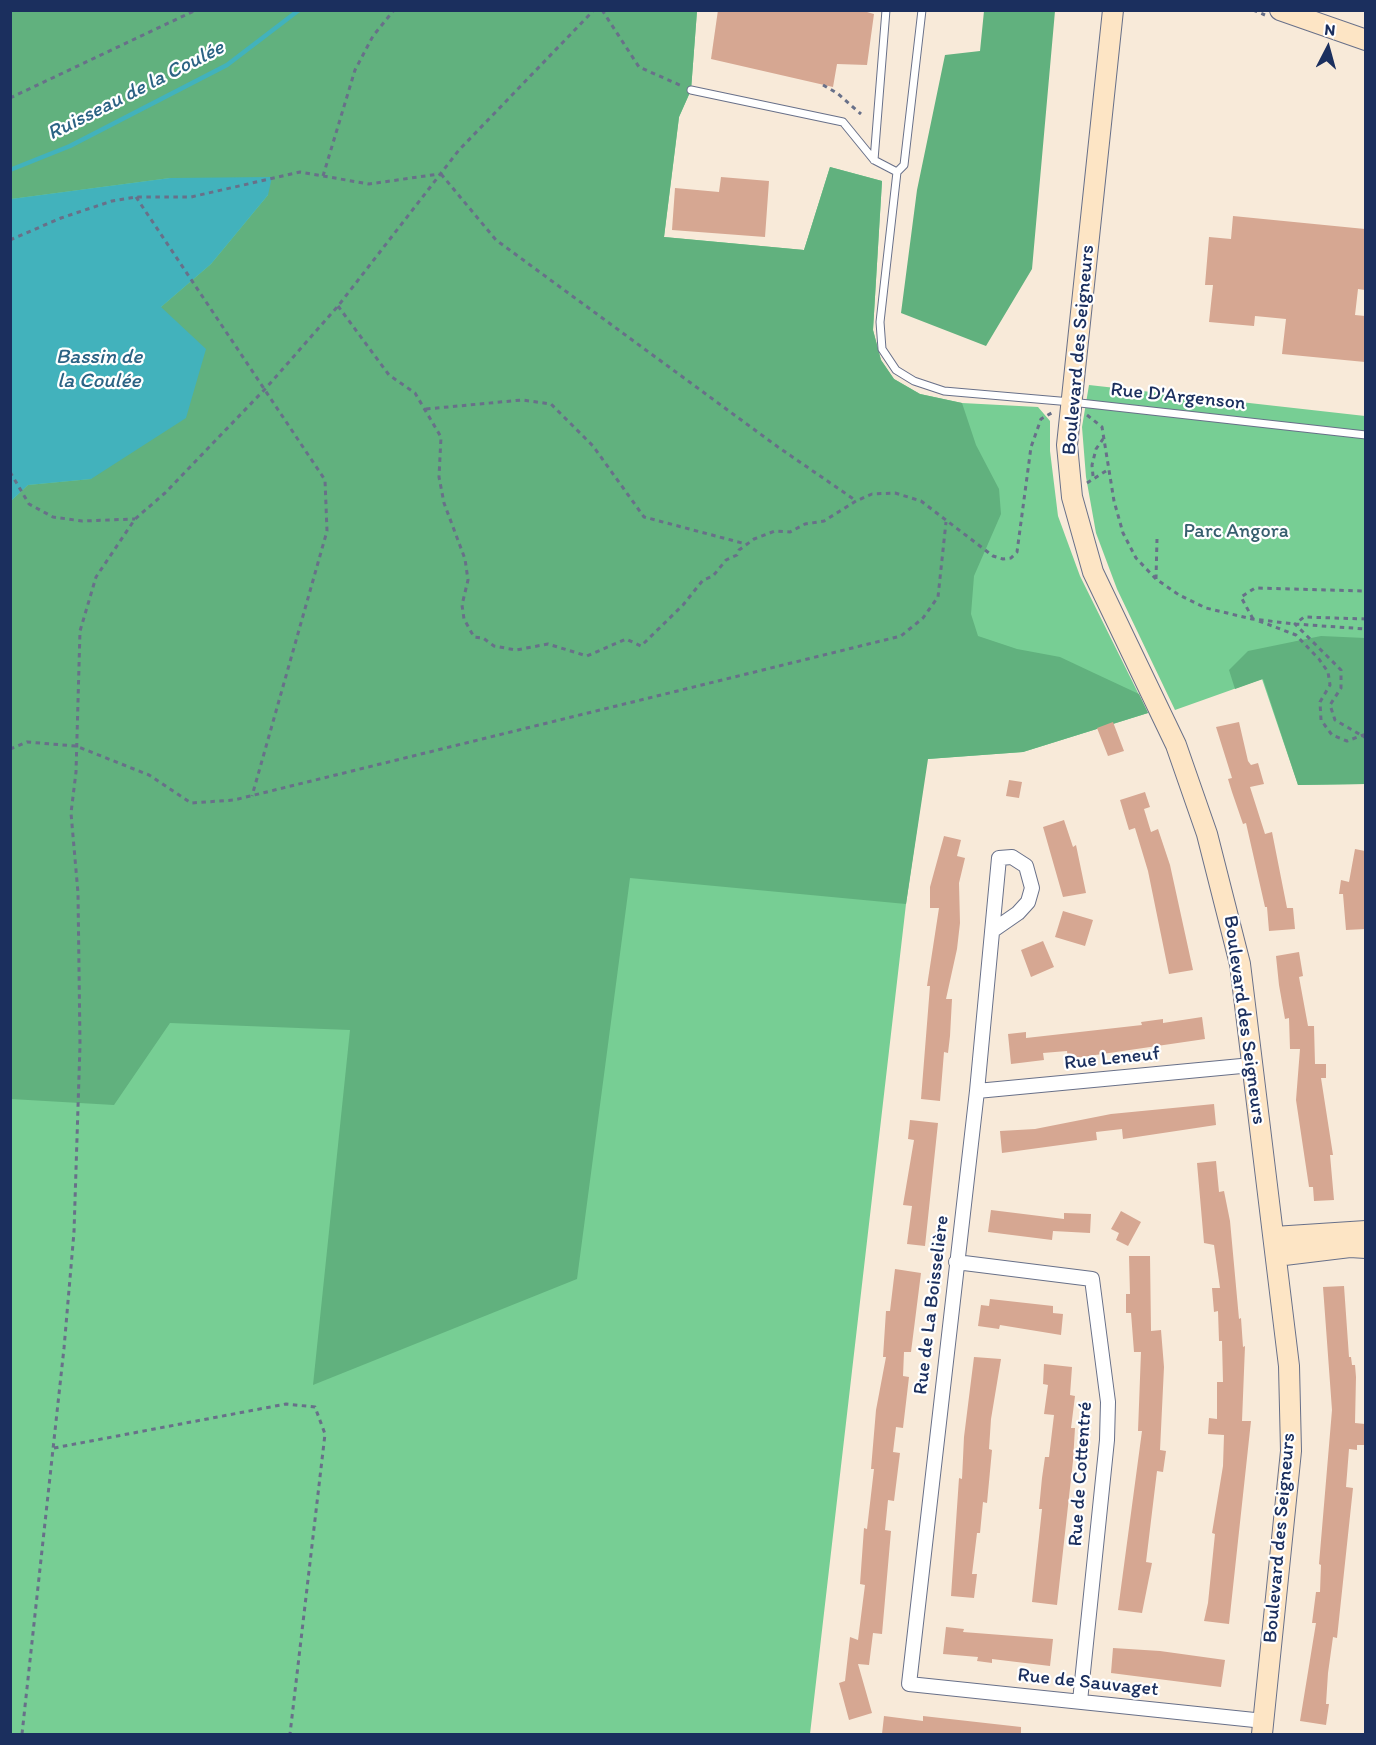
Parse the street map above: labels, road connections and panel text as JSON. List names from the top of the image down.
{
  "streets": {
    "street": [
      "Boulevard des Seigneurs",
      "Rue Leneuf",
      "Rue de La Boisselière",
      "Rue de Cottentré",
      "Rue de Sauvaget"
    ],
    "lane": ["Rue D'Argenson"]
  },
  "crossings": [
    ["Boulevard des Seigneurs", "Rue D'Argenson"],
    ["Boulevard des Seigneurs", "Rue Leneuf"],
    ["Boulevard des Seigneurs", "Rue de Sauvaget"],
    ["Rue Leneuf", "Rue de La Boisselière"],
    ["Rue de La Boisselière", "Rue de Cottentré"],
    ["Rue de La Boisselière", "Rue de Sauvaget"],
    ["Rue de Cottentré", "Rue de Sauvaget"]
  ],
  "water": ["Ruisseau de la Coulée", "Bassin de la Coulée"],
  "parks": ["Parc Angora"],
  "north": "top"
}
